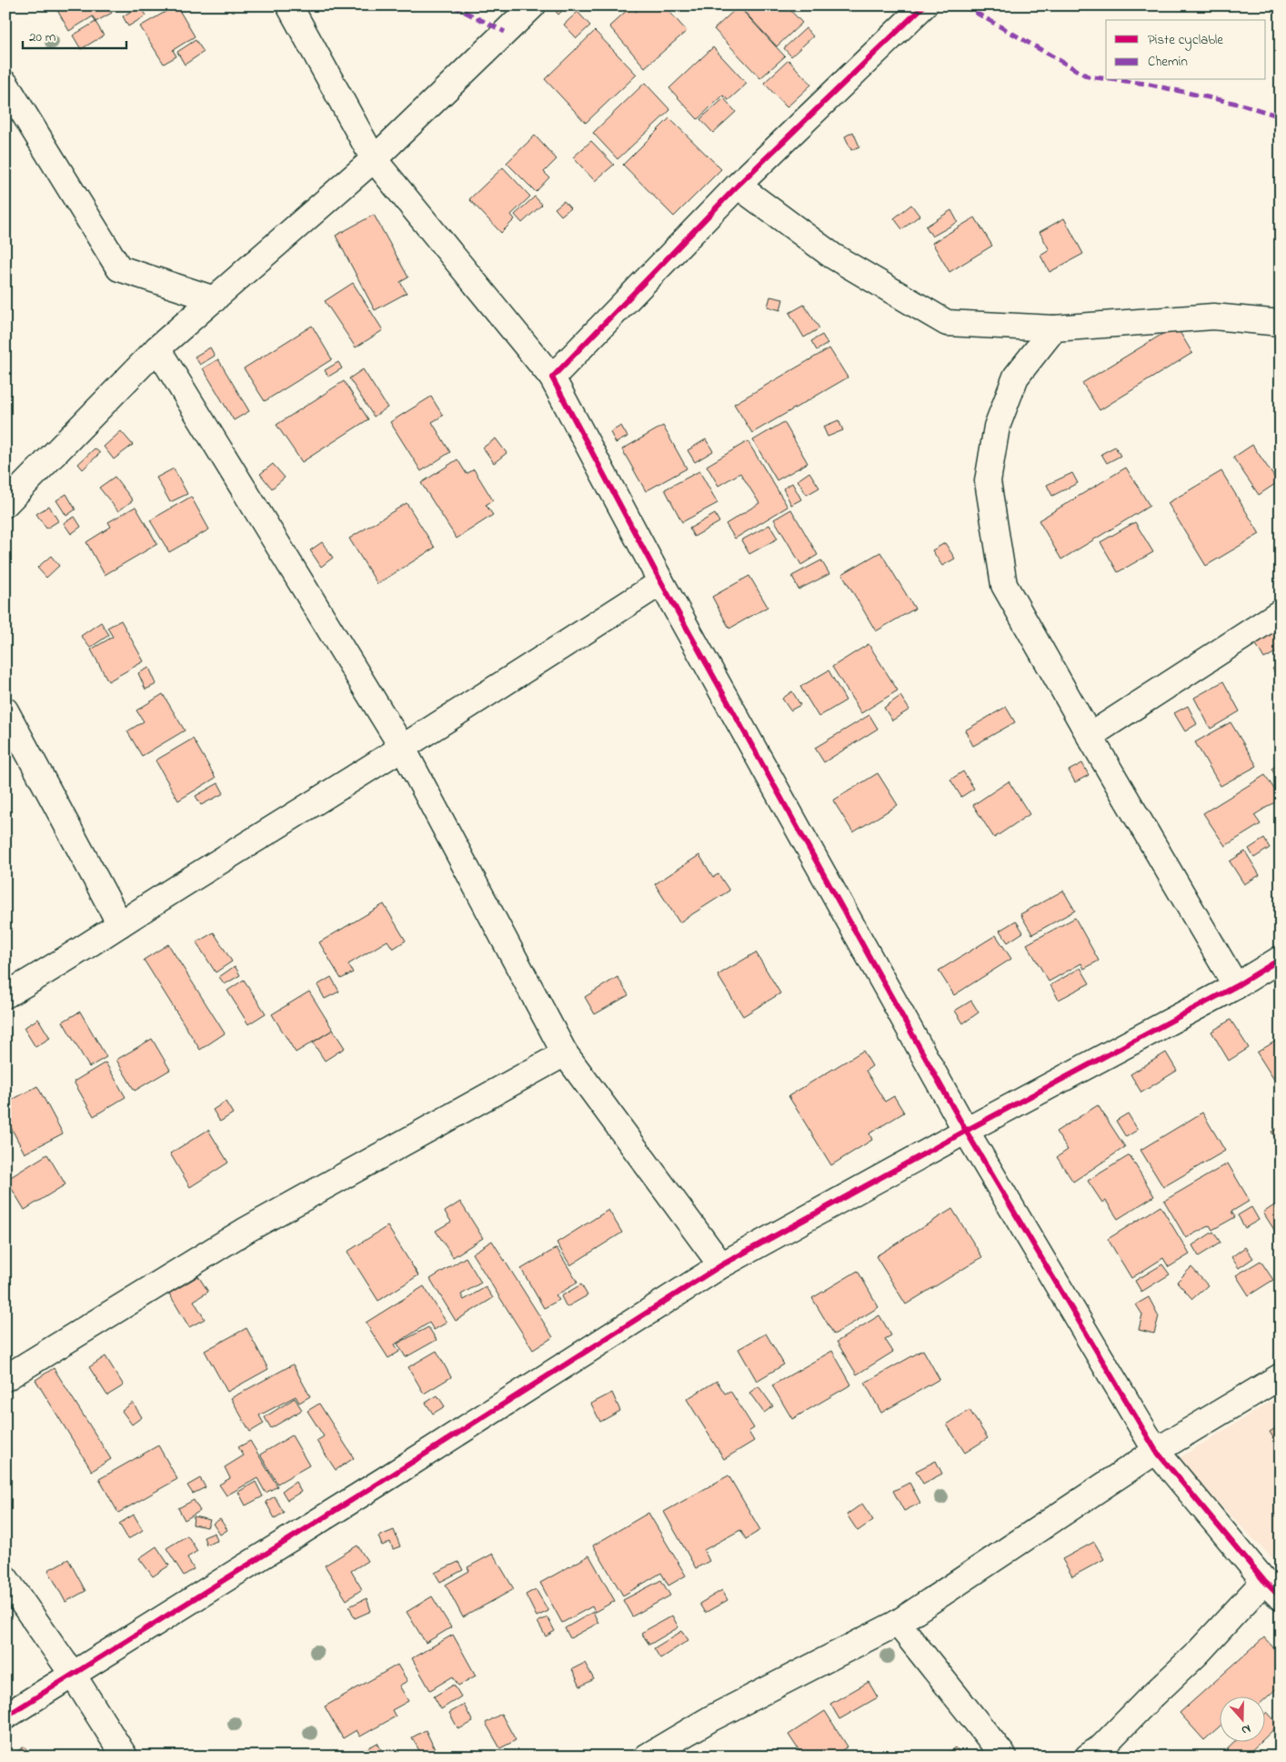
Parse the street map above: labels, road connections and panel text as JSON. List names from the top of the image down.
{
  "legend": ["Piste cyclable", "Chemin"],
  "scale_bar": "20 m",
  "north": "bottom"
}
